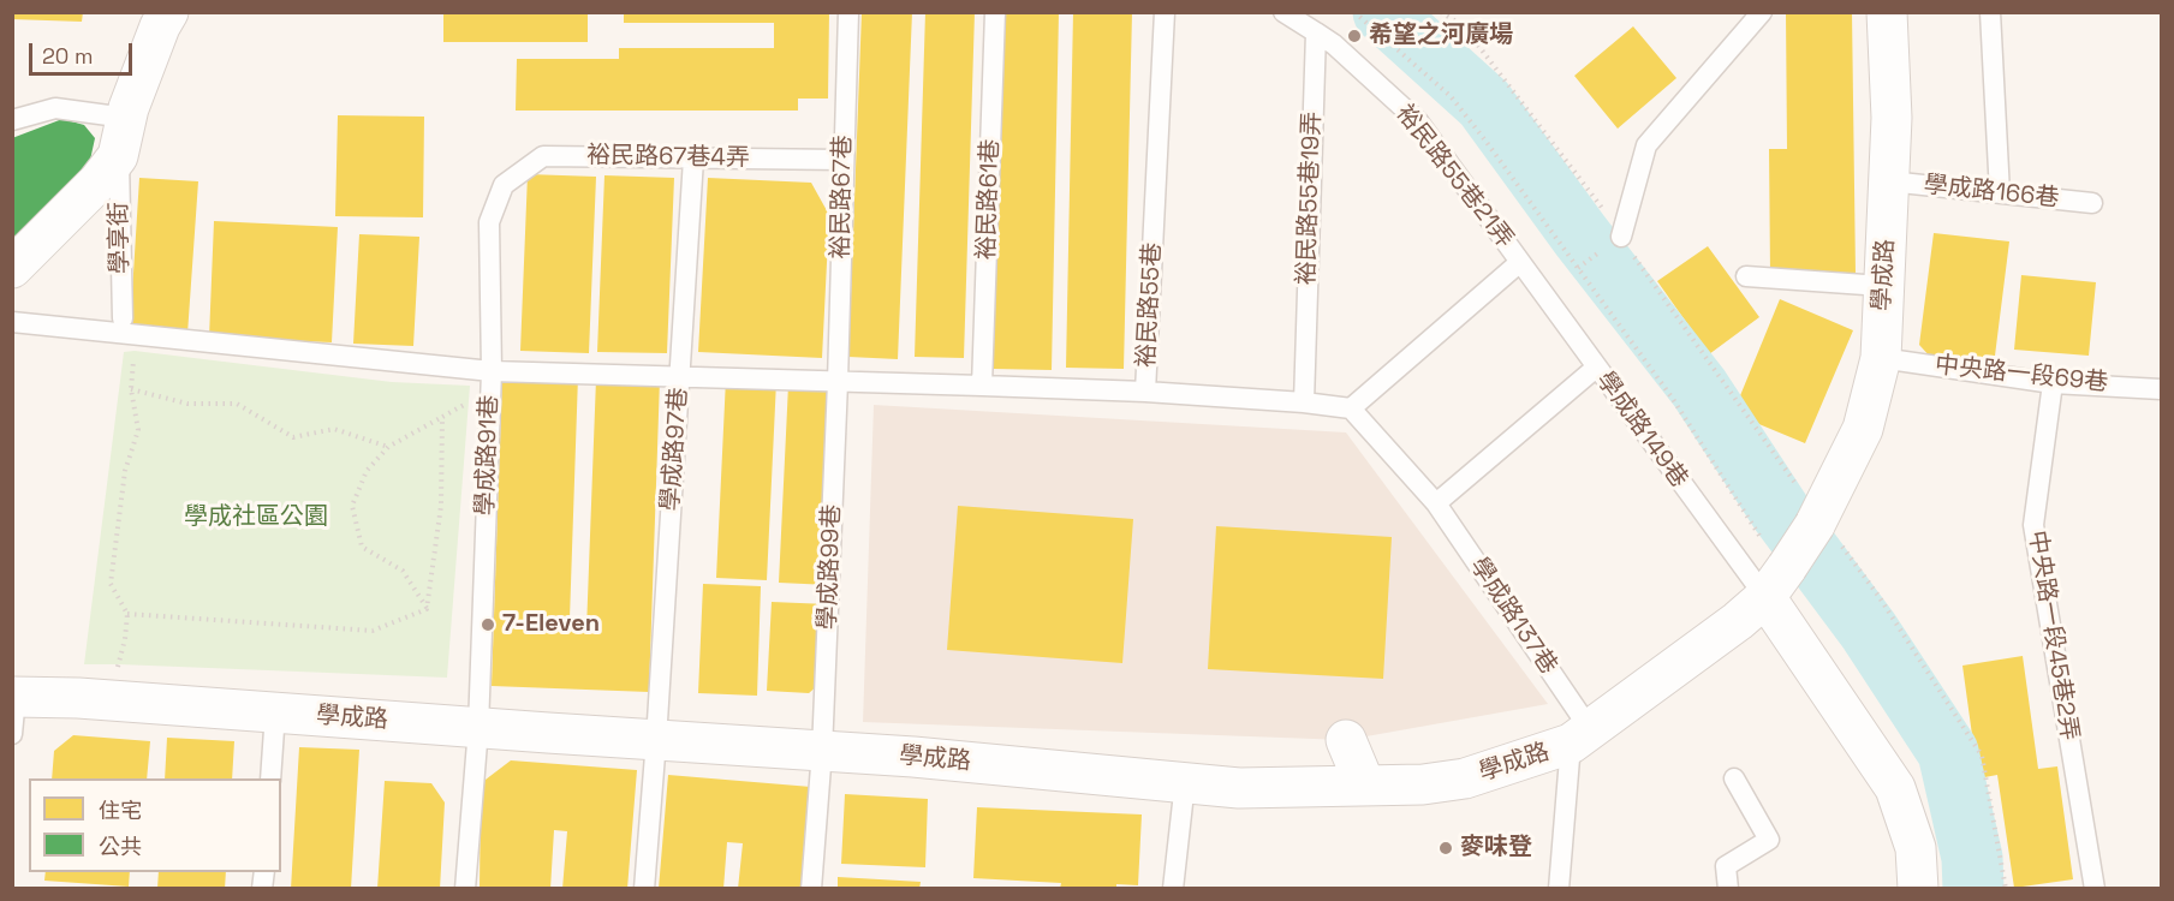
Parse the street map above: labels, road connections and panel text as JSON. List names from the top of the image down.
{
  "streets": {
    "street": ["學享街", "學成路"],
    "lane": [
      "裕民路67巷4弄",
      "裕民路55巷21弄",
      "學成路166巷",
      "裕民路67巷",
      "裕民路55巷19弄",
      "裕民路61巷",
      "裕民路55巷",
      "中央路一段69巷",
      "學成路149巷",
      "學成路97巷",
      "學成路91巷",
      "學成路99巷",
      "學成路137巷",
      "中央路一段45巷2弄"
    ]
  },
  "crossings": [
    ["裕民路67巷4弄", "裕民路67巷"],
    ["裕民路67巷4弄", "學成路97巷"],
    ["裕民路67巷4弄", "學成路91巷"],
    ["裕民路55巷21弄", "裕民路55巷19弄"],
    ["裕民路55巷21弄", "裕民路55巷"],
    ["裕民路55巷21弄", "學成路149巷"],
    ["裕民路55巷21弄", "學成路137巷"],
    ["學成路166巷", "學成路"],
    ["裕民路67巷", "學成路99巷"],
    ["裕民路55巷19弄", "裕民路55巷"],
    ["學成路", "中央路一段69巷"],
    ["學成路", "學成路149巷"],
    ["學成路", "學成路97巷"],
    ["學成路", "學成路91巷"],
    ["學成路", "學成路99巷"],
    ["學成路", "學成路137巷"],
    ["裕民路55巷", "學成路137巷"],
    ["中央路一段69巷", "中央路一段45巷2弄"]
  ],
  "parks": ["學成社區公園"],
  "places": ["希望之河廣場", "7-Eleven", "麥味登"],
  "legend": ["住宅", "公共"],
  "scale_bar": "20 m"
}
